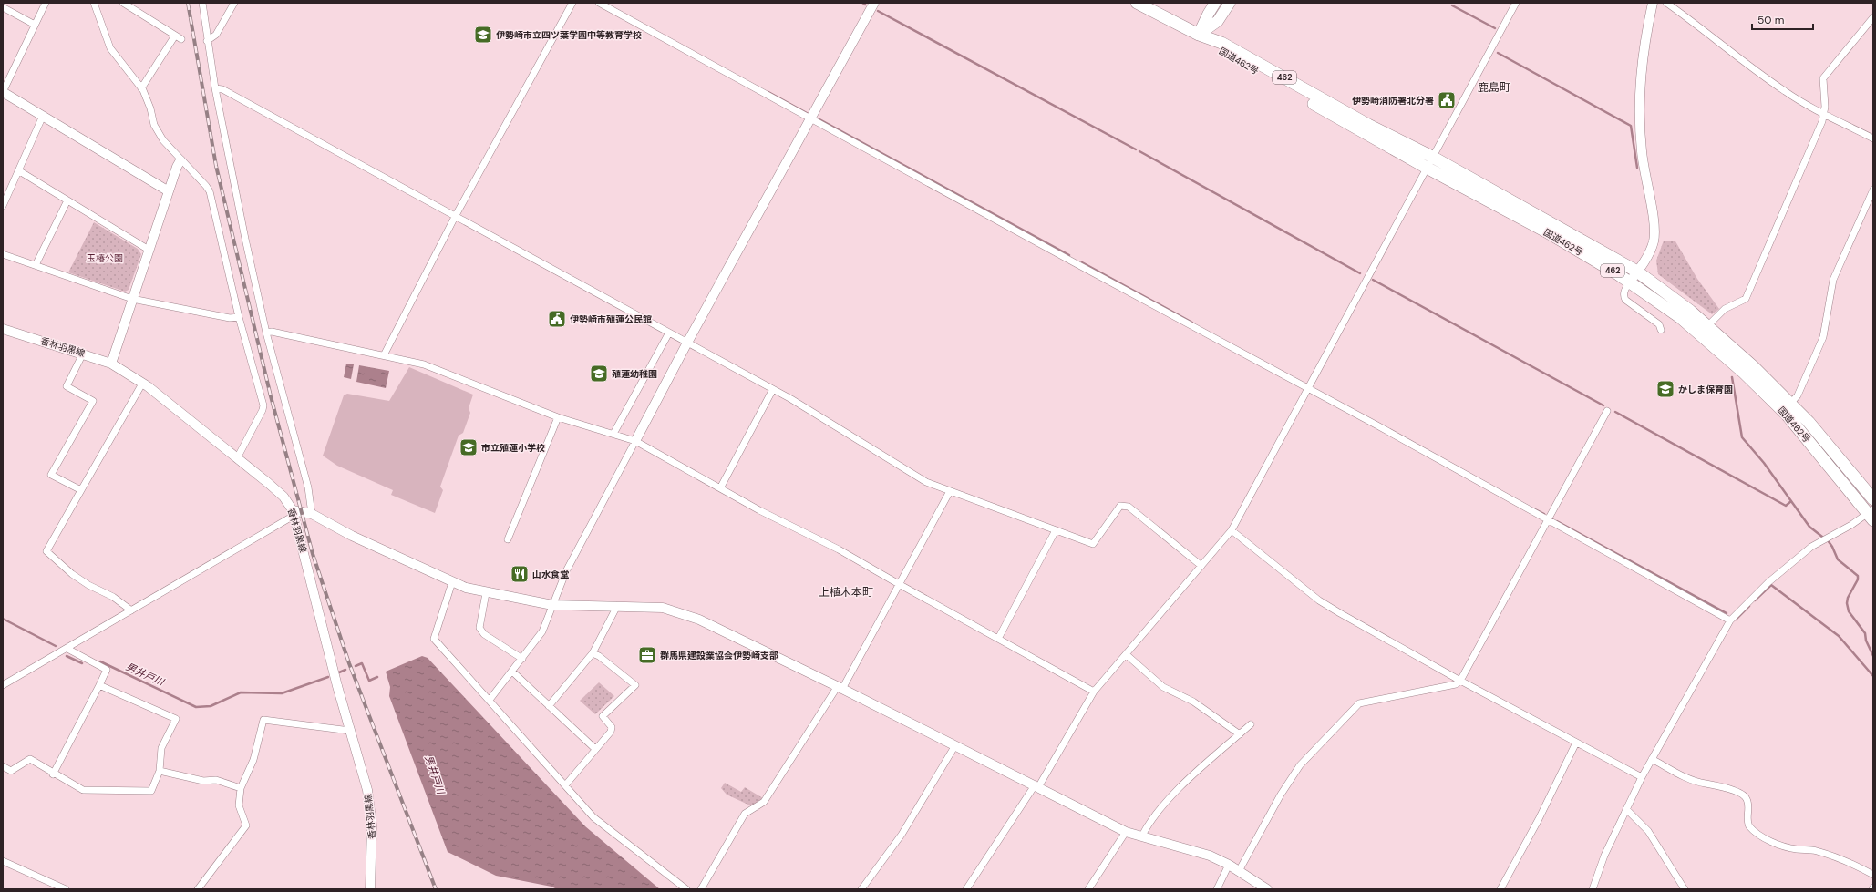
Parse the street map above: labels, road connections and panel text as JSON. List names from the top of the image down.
{
  "streets": {
    "highway": ["国道462号", "462"],
    "street": ["香林羽黒線"]
  },
  "districts": ["鹿島町", "上植木本町"],
  "water": ["男井戸川"],
  "parks": ["玉椿公園"],
  "places": {
    "school or university": [
      "伊勢崎市立四ツ葉学園中等教育学校",
      "殖蓮幼稚園",
      "かしま保育園",
      "市立殖蓮小学校"
    ],
    "public building": ["伊勢崎消防署北分署", "伊勢崎市殖蓮公民館"],
    "restaurant": ["山水食堂"],
    "office": ["群馬県建設業協会伊勢崎支部"]
  },
  "scale_bar": "50 m"
}
